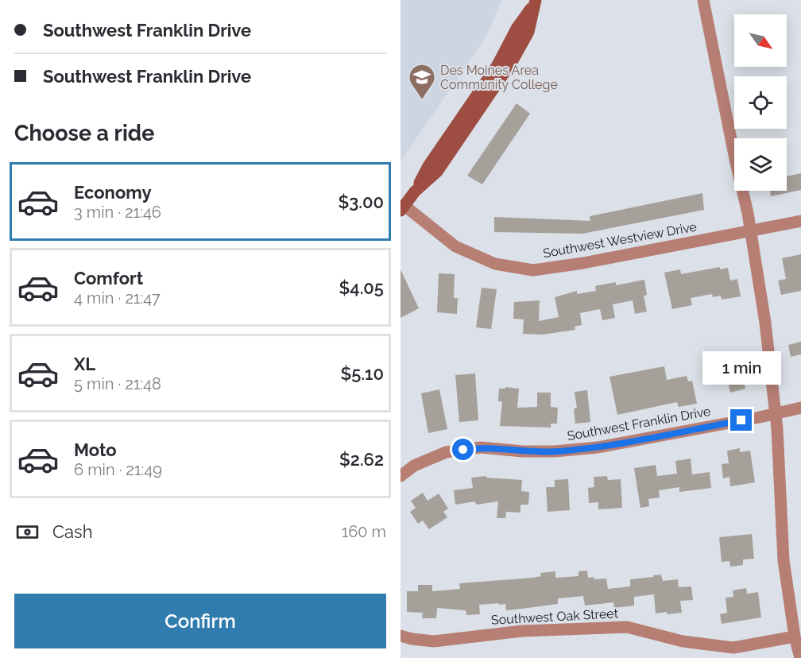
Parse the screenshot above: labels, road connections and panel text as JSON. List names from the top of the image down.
{
  "streets": {
    "street": ["Southwest Westview Drive", "Southwest Franklin Drive", "Southwest Oak Street"]
  },
  "places": {
    "school or university": ["Des Moines Area Community College"]
  },
  "north": "bottom right",
  "page": {
    "banner": ["Southwest Franklin Drive", "Southwest Franklin Drive"],
    "heading": "Choose a ride",
    "list": [
      {
        "name": "Economy",
        "note": "3 min · 21:46",
        "value": "$3.00"
      },
      {
        "name": "Comfort",
        "note": "4 min · 21:47",
        "value": "$4.05"
      },
      {
        "name": "XL",
        "note": "5 min · 21:48",
        "value": "$5.10"
      },
      {
        "name": "Moto",
        "note": "6 min · 21:49",
        "value": "$2.62"
      }
    ],
    "bubble": "1 min",
    "pay": ["Cash", "160 m"],
    "buttons": "Confirm"
  }
}
